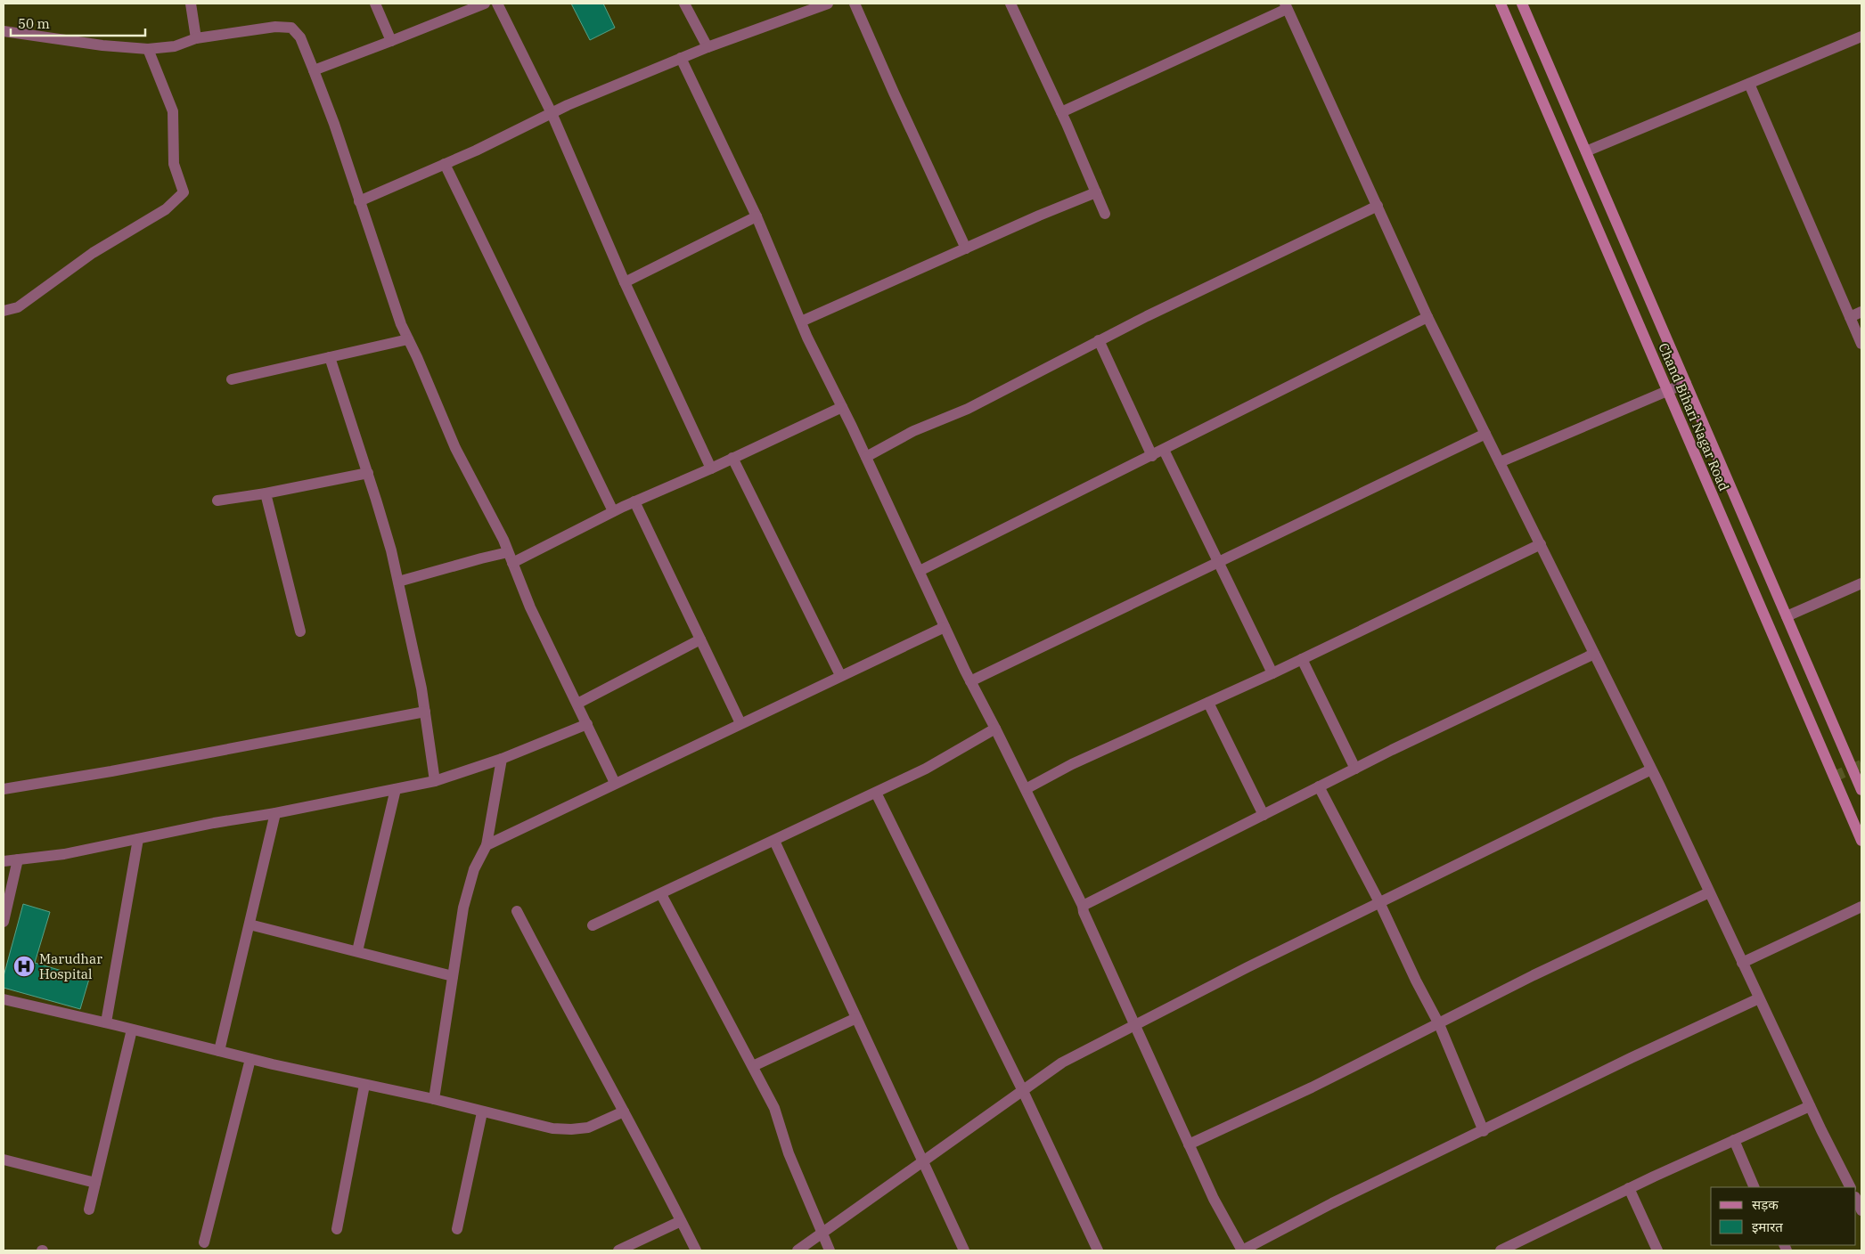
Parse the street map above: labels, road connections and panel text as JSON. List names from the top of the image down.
{
  "streets": {
    "street": ["Chand Bihari Nagar Road"]
  },
  "places": {
    "hospital": ["Marudhar Hospital"]
  },
  "legend": ["सड़क", "इमारत"],
  "scale_bar": "50 m"
}
